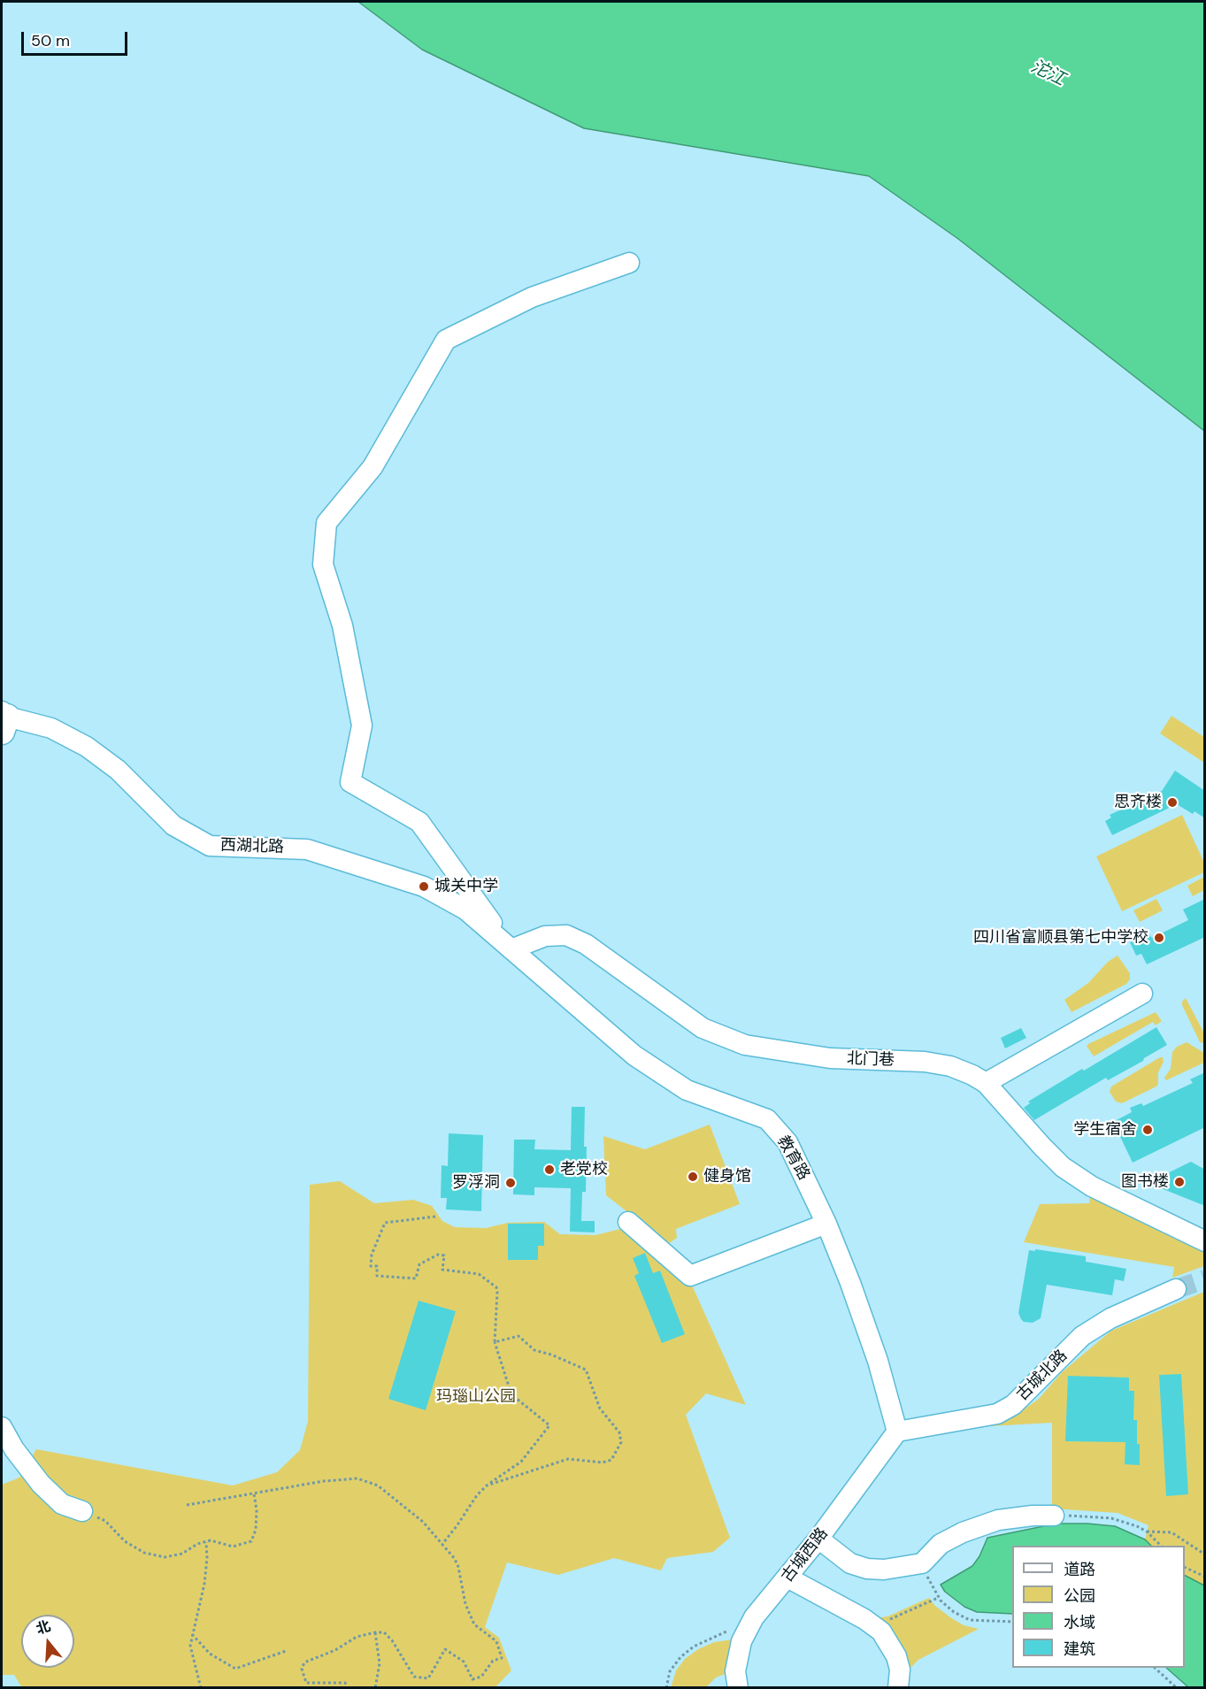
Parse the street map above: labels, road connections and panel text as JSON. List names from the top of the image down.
{
  "streets": {
    "street": [
      "西湖北路",
      "北门巷",
      "教育路",
      "古城北路",
      "古城西路"
    ]
  },
  "crossings": [
    ["西湖北路", "北门巷"],
    ["西湖北路", "教育路"],
    ["北门巷", "教育路"],
    ["教育路", "古城北路"],
    ["教育路", "古城西路"],
    ["古城北路", "古城西路"]
  ],
  "water": ["沱江"],
  "parks": ["玛瑙山公园"],
  "places": [
    "思齐楼",
    "城关中学",
    "四川省富顺县第七中学校",
    "学生宿舍",
    "老党校",
    "健身馆",
    "图书楼",
    "罗浮洞"
  ],
  "legend": [
    "道路",
    "公园",
    "水域",
    "建筑"
  ],
  "scale_bar": "50 m",
  "north": "top"
}
